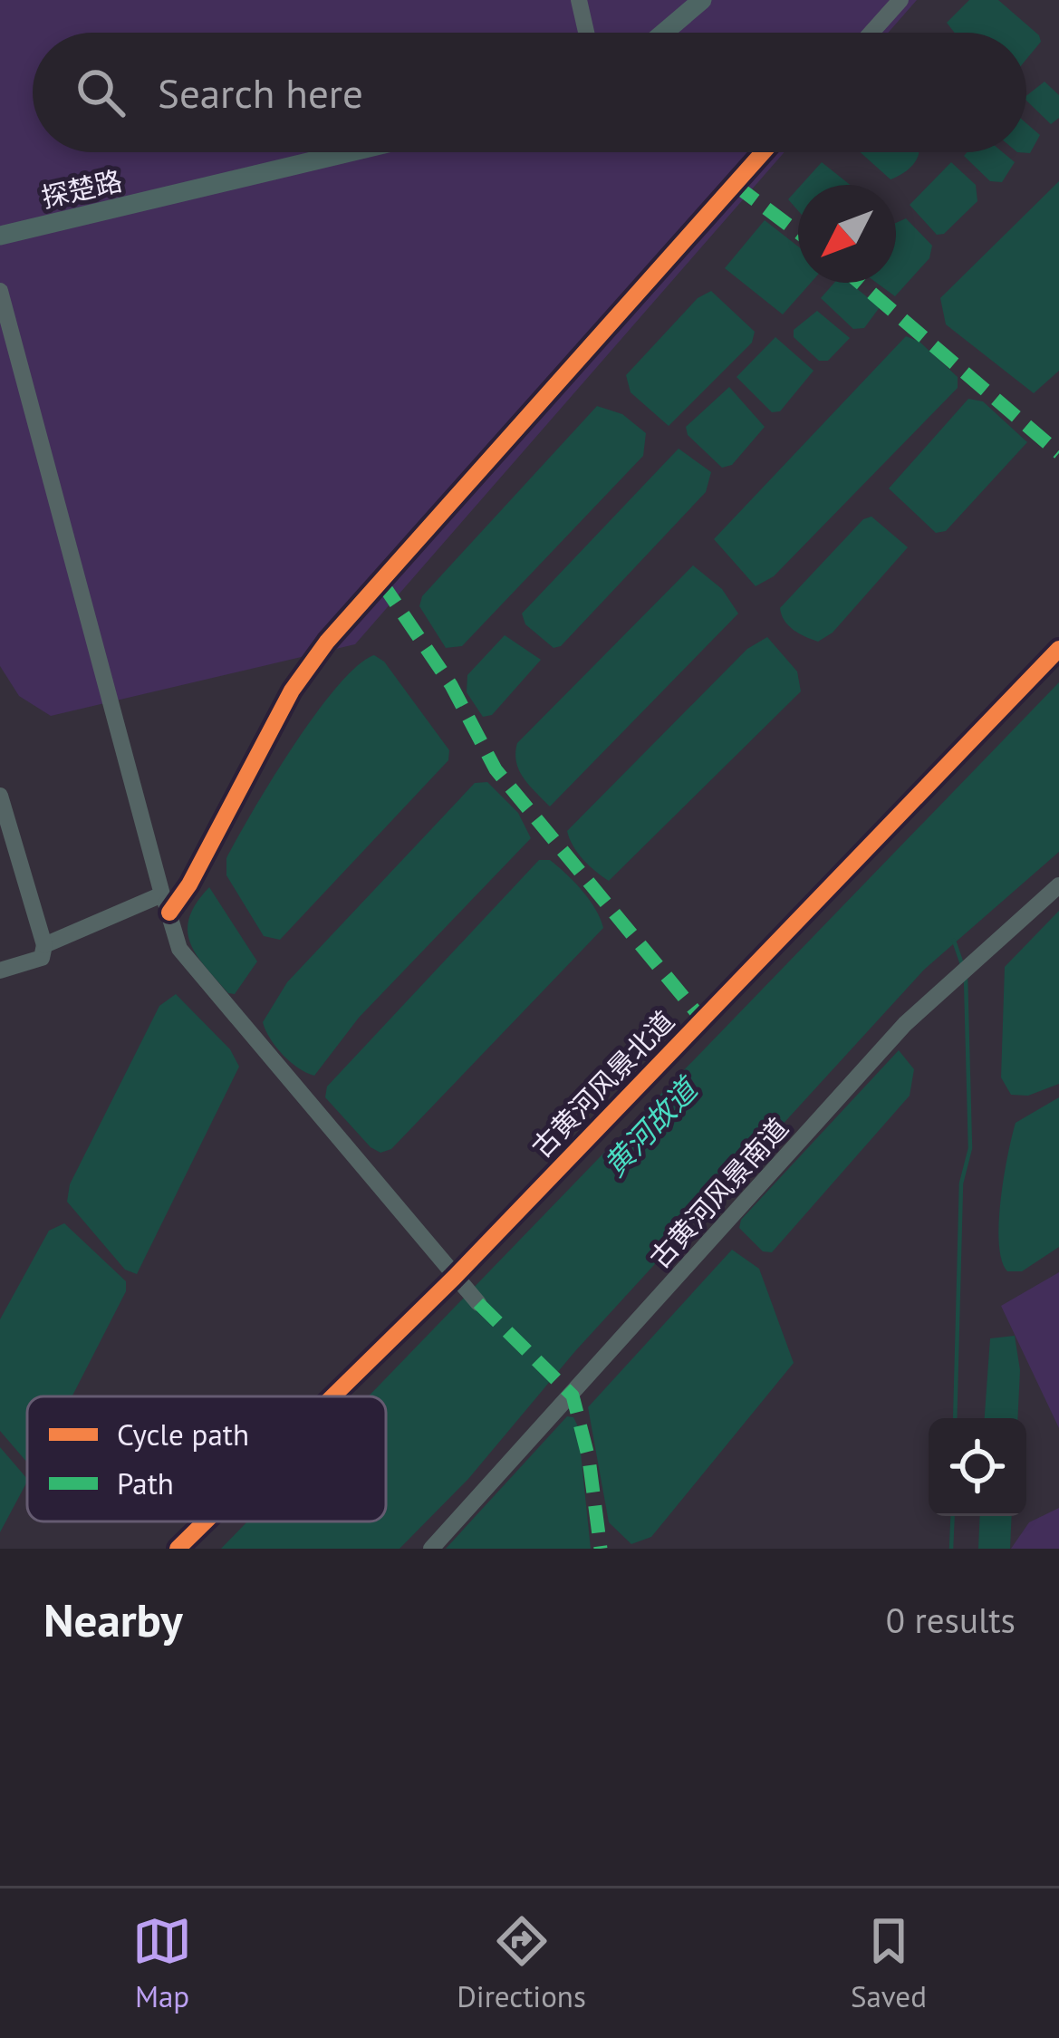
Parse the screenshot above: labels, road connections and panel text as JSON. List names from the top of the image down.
{
  "streets": {
    "main road": ["探楚路"],
    "street": ["古黄河风景北道", "古黄河风景南道"]
  },
  "water": ["黄河故道"],
  "legend": ["Cycle path", "Path"],
  "north": "bottom left",
  "page": {
    "search": "Search here",
    "heading": ["Nearby", "0 results"],
    "nav": ["Map", "Directions", "Saved"]
  }
}
